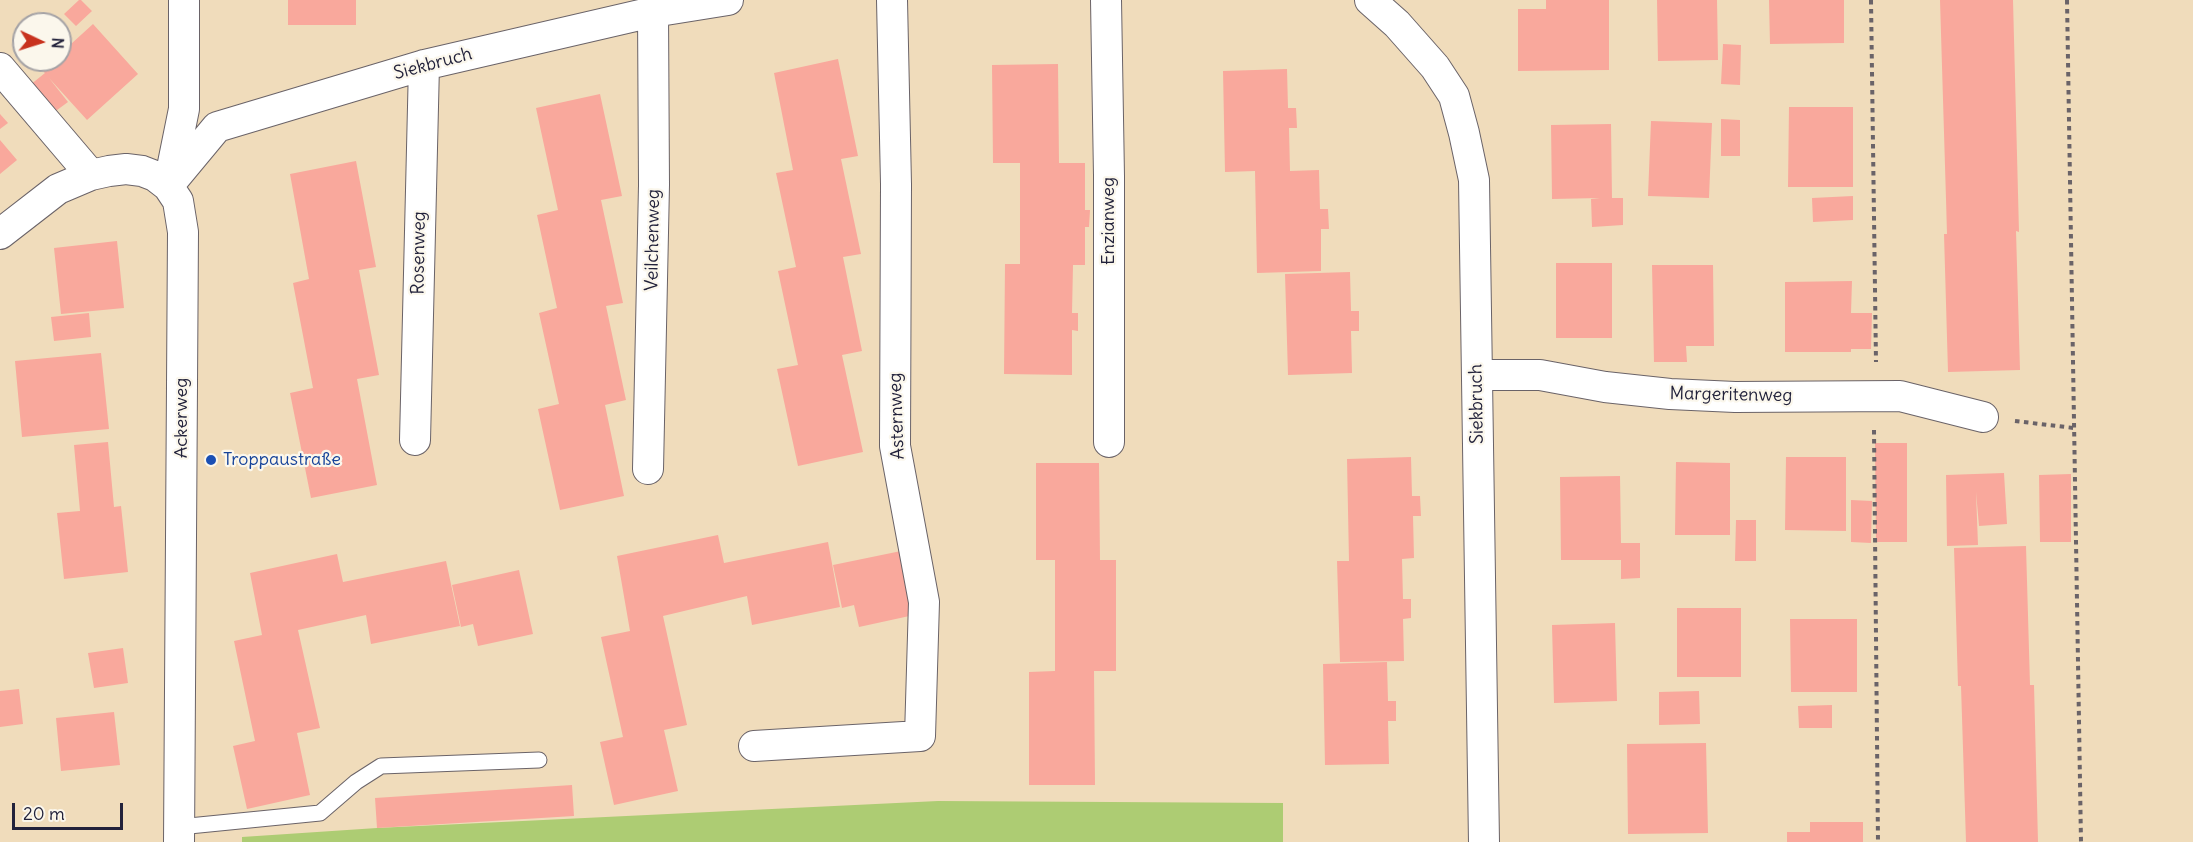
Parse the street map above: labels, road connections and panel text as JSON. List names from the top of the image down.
{
  "streets": {
    "street": [
      "Siekbruch",
      "Enzianweg",
      "Veilchenweg",
      "Rosenweg",
      "Margeritenweg",
      "Asternweg",
      "Ackerweg"
    ]
  },
  "crossings": [
    ["Siekbruch", "Veilchenweg"],
    ["Siekbruch", "Rosenweg"],
    ["Siekbruch", "Margeritenweg"],
    ["Siekbruch", "Ackerweg"]
  ],
  "places": ["Troppaustraße"],
  "scale_bar": "20 m",
  "north": "right"
}
